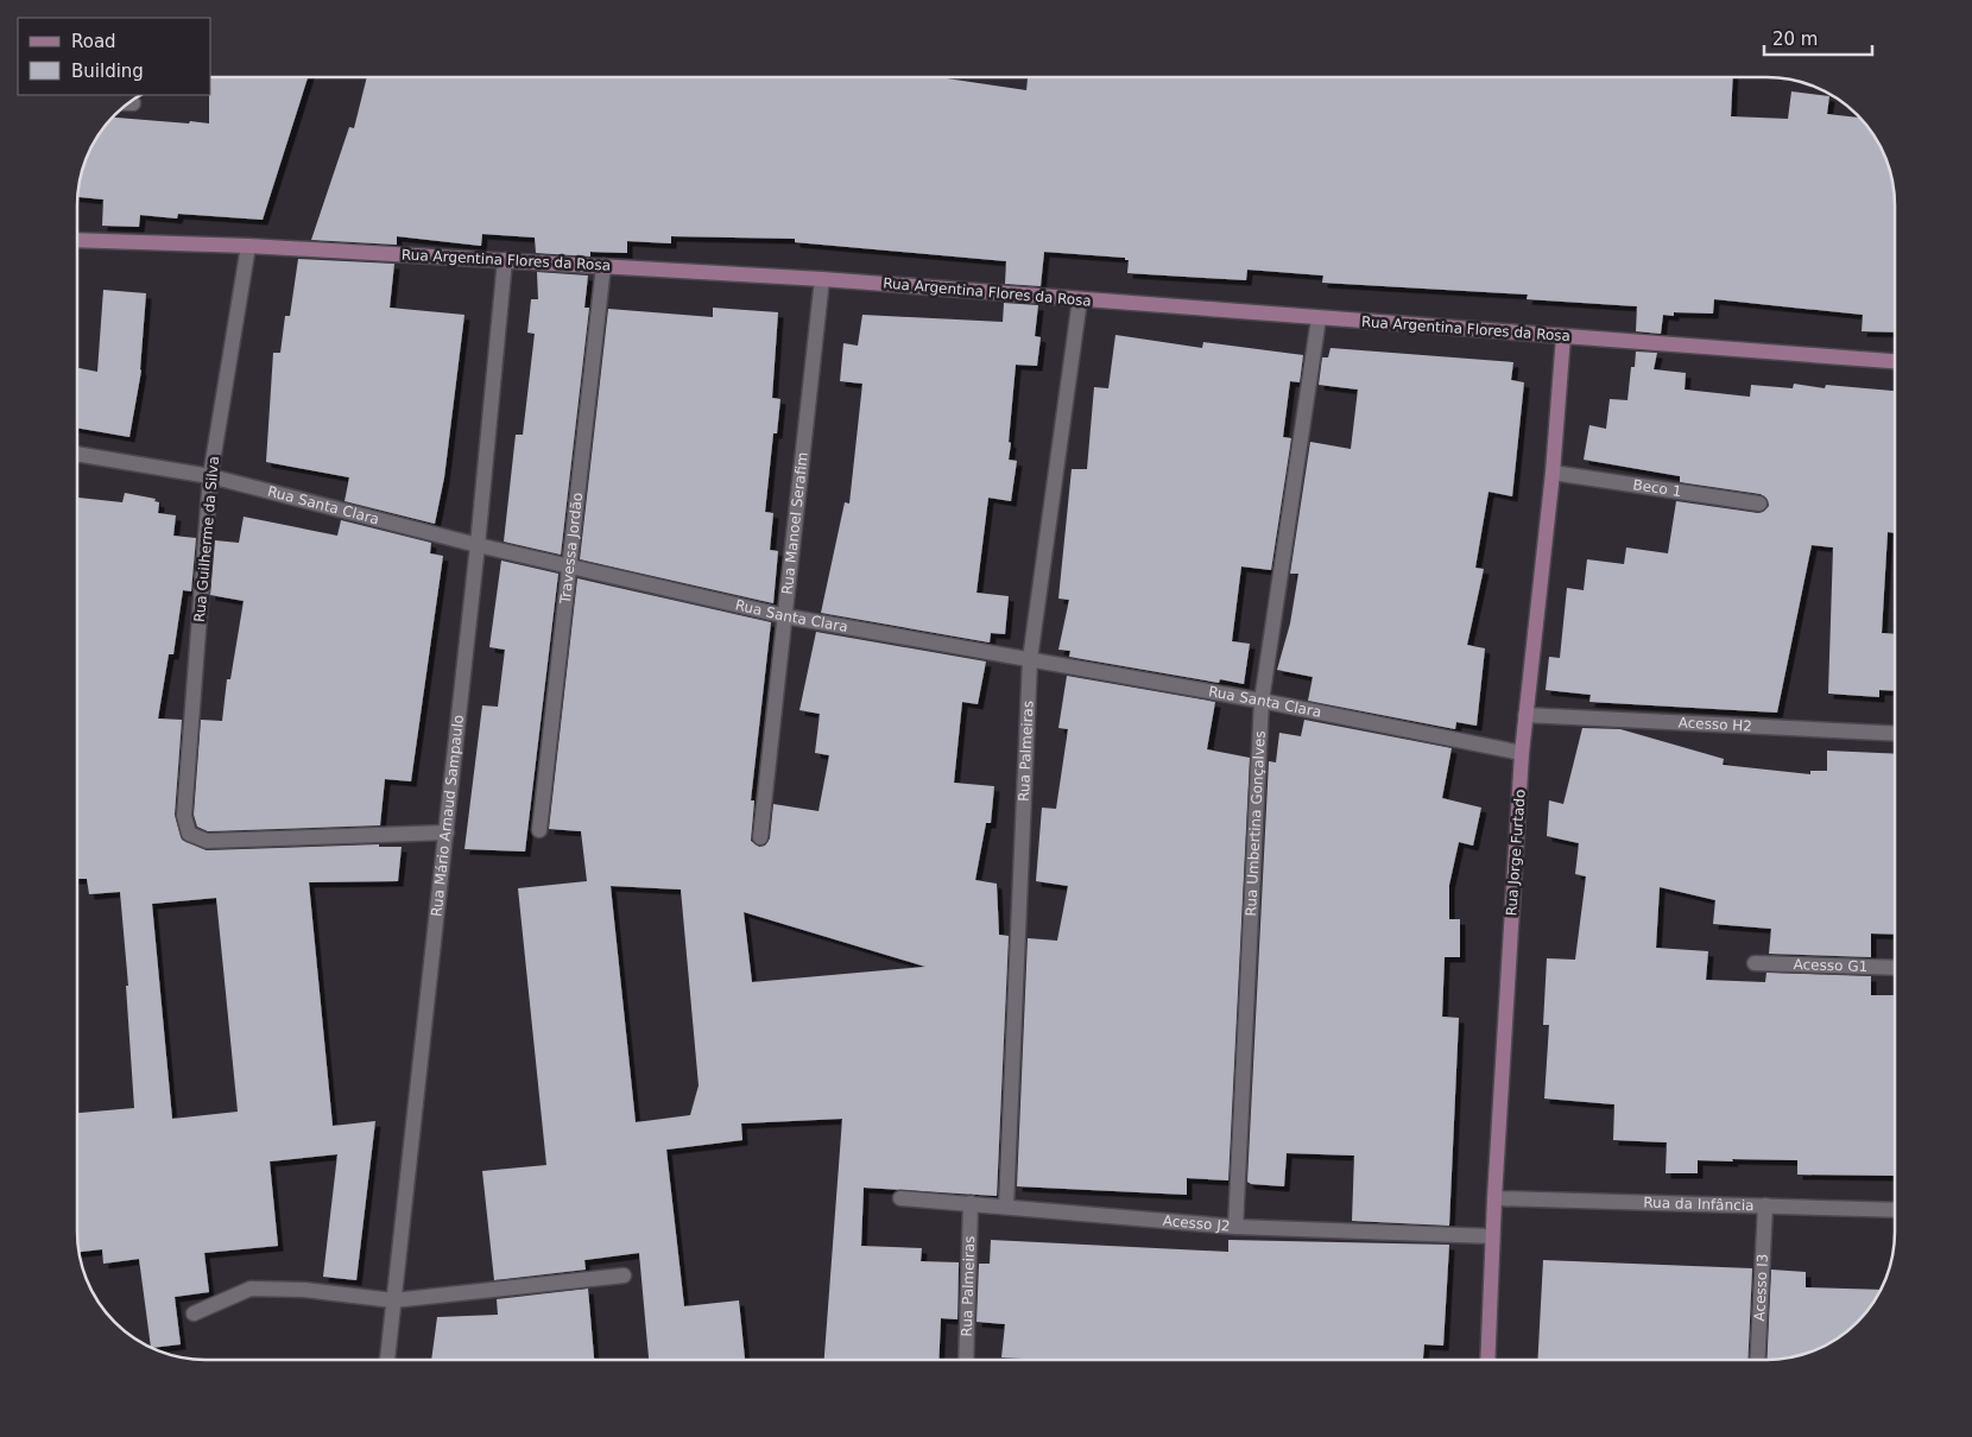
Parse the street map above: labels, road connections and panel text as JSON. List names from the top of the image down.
{
  "streets": {
    "street": [
      "Rua Argentina Flores da Rosa",
      "Beco 1",
      "Rua Santa Clara",
      "Rua Manoel Serafim",
      "Rua Guilherme da Silva",
      "Travessa Jordão",
      "Acesso H2",
      "Rua Palmeiras",
      "Rua Mário Arnaud Sampaulo",
      "Rua Umbertina Gonçalves",
      "Rua Jorge Furtado",
      "Acesso G1",
      "Rua da Infância",
      "Acesso J2",
      "Acesso I3"
    ]
  },
  "crossings": [
    ["Rua Argentina Flores da Rosa", "Rua Manoel Serafim"],
    ["Rua Argentina Flores da Rosa", "Rua Guilherme da Silva"],
    ["Rua Argentina Flores da Rosa", "Travessa Jordão"],
    ["Rua Argentina Flores da Rosa", "Rua Palmeiras"],
    ["Rua Argentina Flores da Rosa", "Rua Mário Arnaud Sampaulo"],
    ["Rua Argentina Flores da Rosa", "Rua Umbertina Gonçalves"],
    ["Rua Argentina Flores da Rosa", "Rua Jorge Furtado"],
    ["Beco 1", "Rua Jorge Furtado"],
    ["Rua Santa Clara", "Rua Manoel Serafim"],
    ["Rua Santa Clara", "Rua Guilherme da Silva"],
    ["Rua Santa Clara", "Travessa Jordão"],
    ["Rua Santa Clara", "Rua Palmeiras"],
    ["Rua Santa Clara", "Rua Mário Arnaud Sampaulo"],
    ["Rua Santa Clara", "Rua Umbertina Gonçalves"],
    ["Rua Santa Clara", "Rua Jorge Furtado"],
    ["Rua Guilherme da Silva", "Rua Mário Arnaud Sampaulo"],
    ["Acesso H2", "Rua Jorge Furtado"],
    ["Rua Palmeiras", "Acesso J2"],
    ["Rua Umbertina Gonçalves", "Acesso J2"],
    ["Rua Jorge Furtado", "Rua da Infância"],
    ["Rua Jorge Furtado", "Acesso J2"],
    ["Rua da Infância", "Acesso I3"]
  ],
  "legend": ["Road", "Building"],
  "scale_bar": "20 m"
}
